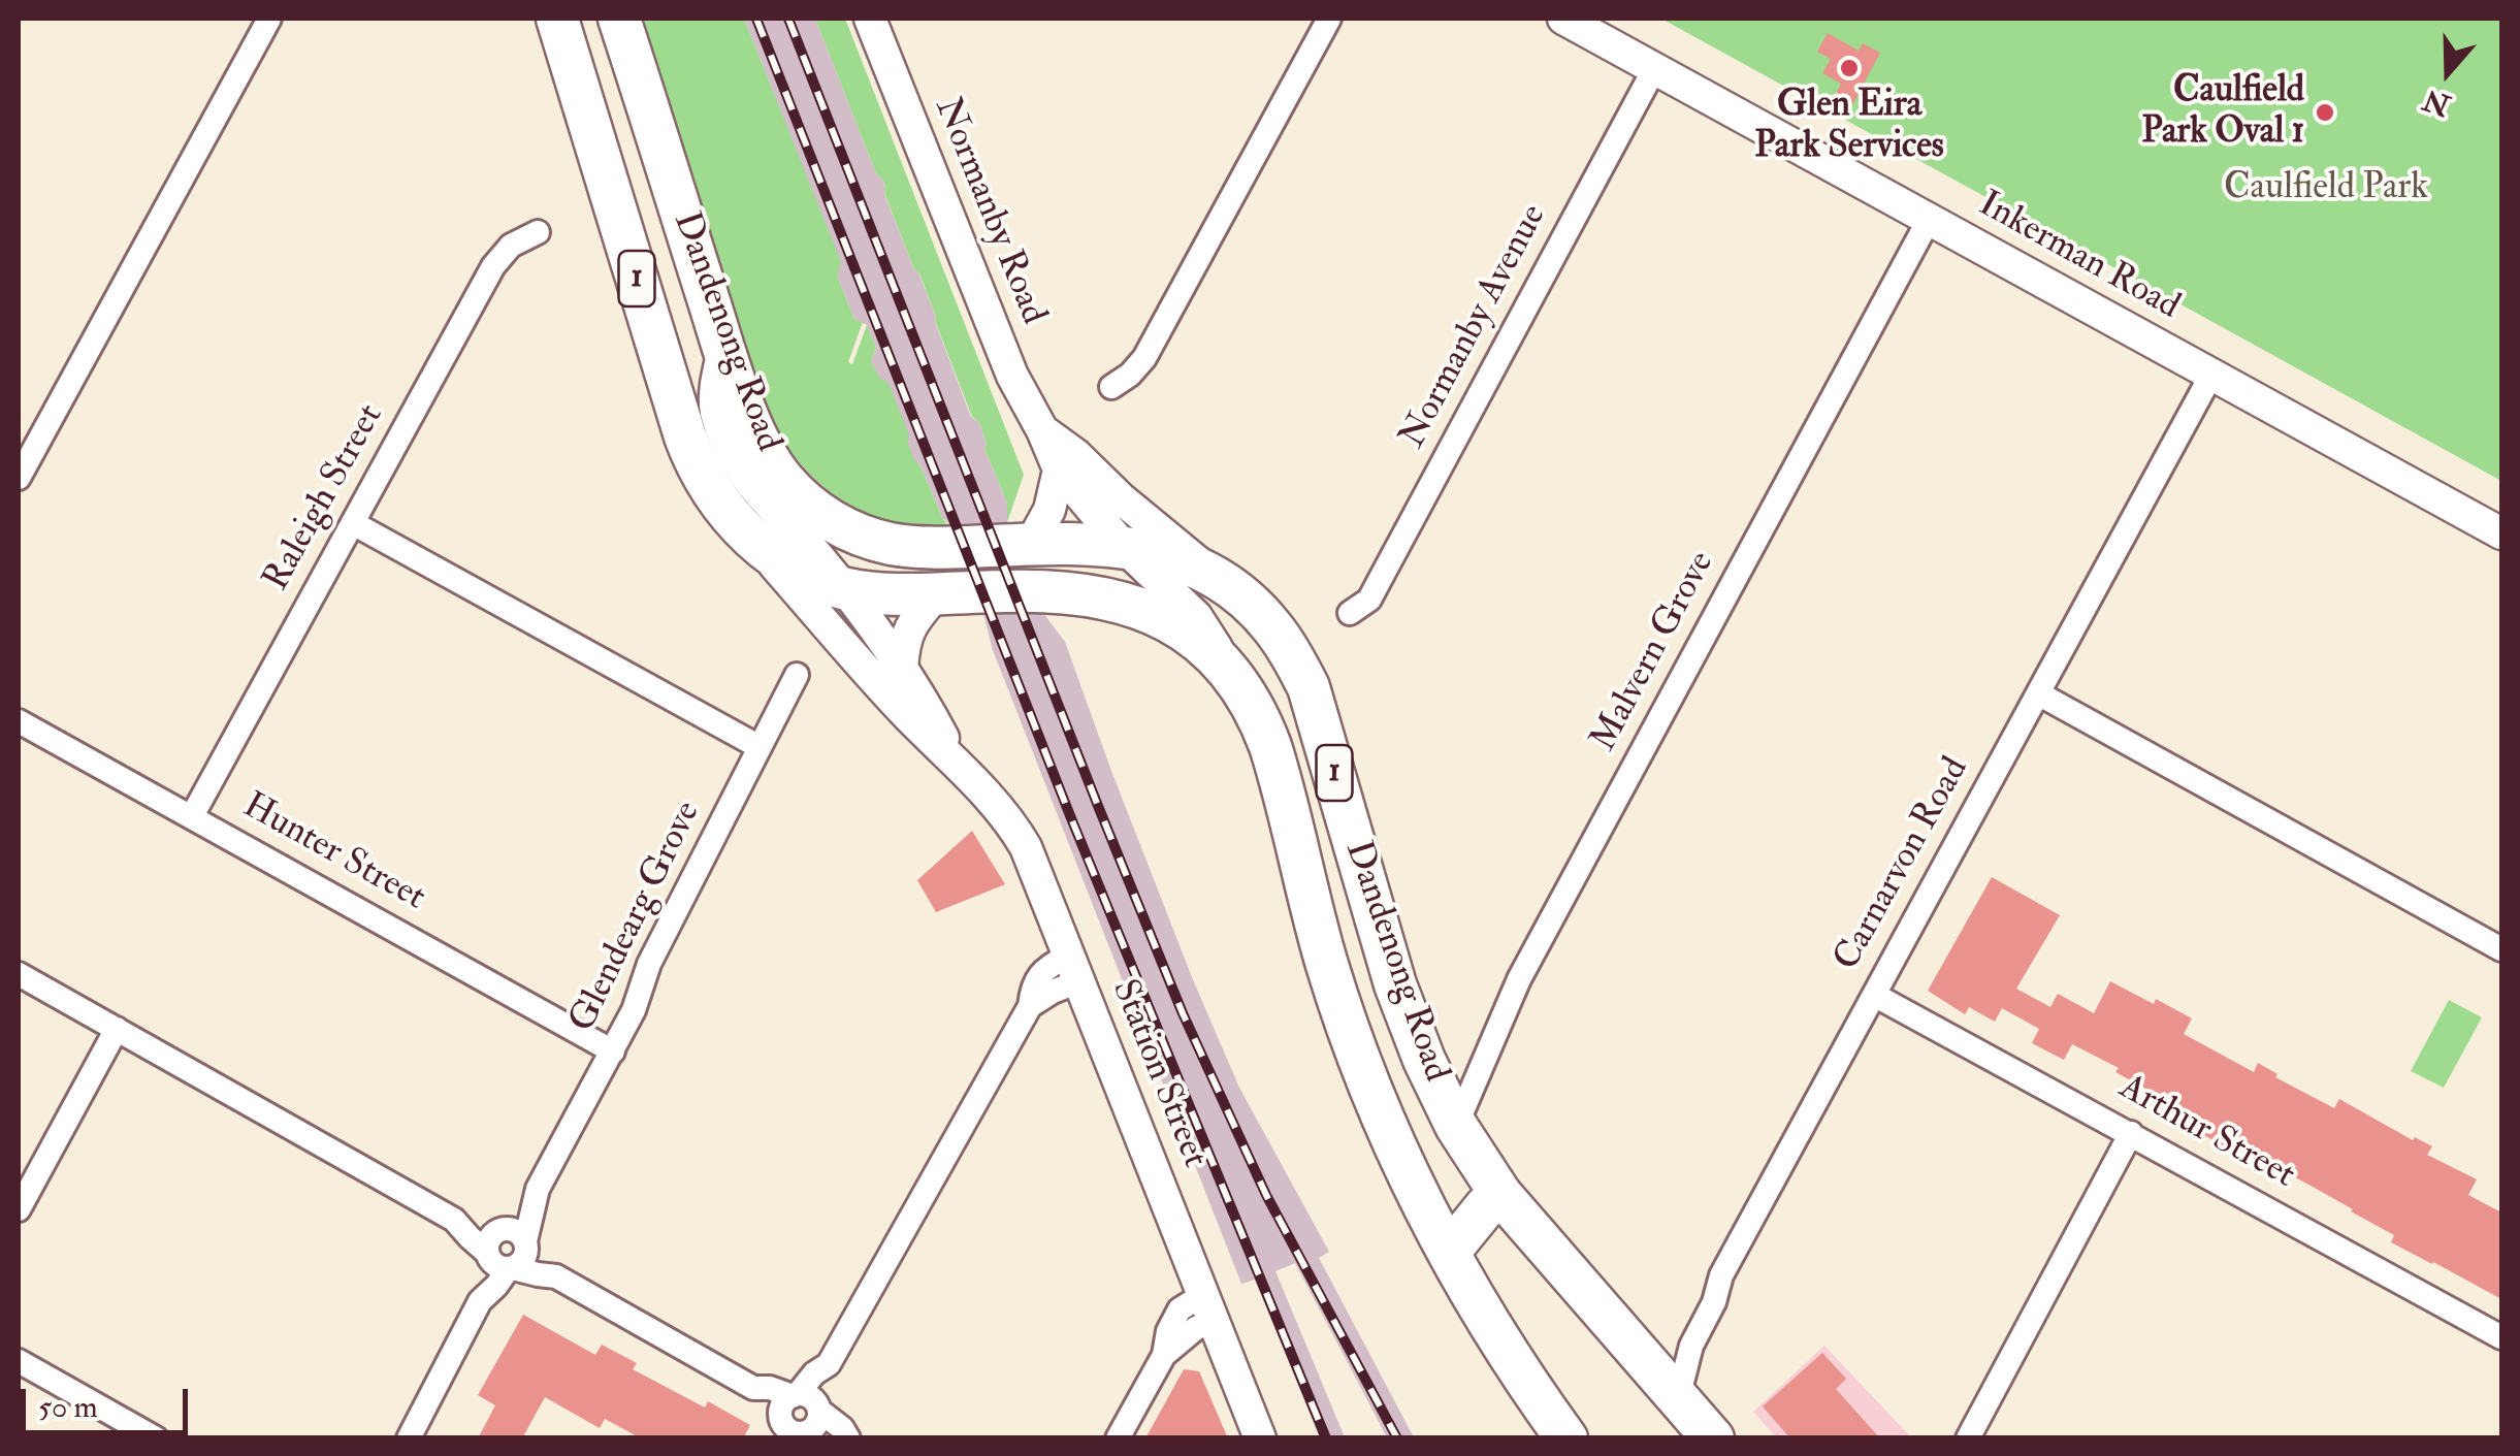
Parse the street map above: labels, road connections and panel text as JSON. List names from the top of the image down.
{
  "streets": {
    "highway": ["1", "Dandenong Road"],
    "street": [
      "Normanby Road",
      "Inkerman Road",
      "Normanby Avenue",
      "Raleigh Street",
      "Malvern Grove",
      "Hunter Street",
      "Carnarvon Road",
      "Glendearg Grove",
      "Station Street",
      "Arthur Street"
    ]
  },
  "crossings": [
    ["Normanby Road", "Dandenong Road"],
    ["Inkerman Road", "Normanby Avenue"],
    ["Inkerman Road", "Malvern Grove"],
    ["Inkerman Road", "Carnarvon Road"],
    ["Dandenong Road", "Malvern Grove"],
    ["Dandenong Road", "Carnarvon Road"],
    ["Dandenong Road", "Station Street"],
    ["Raleigh Street", "Hunter Street"],
    ["Hunter Street", "Glendearg Grove"],
    ["Carnarvon Road", "Arthur Street"]
  ],
  "parks": ["Caulfield Park"],
  "places": ["Glen Eira Park Services", "Caulfield Park Oval 1"],
  "scale_bar": "50 m",
  "north": "bottom"
}
